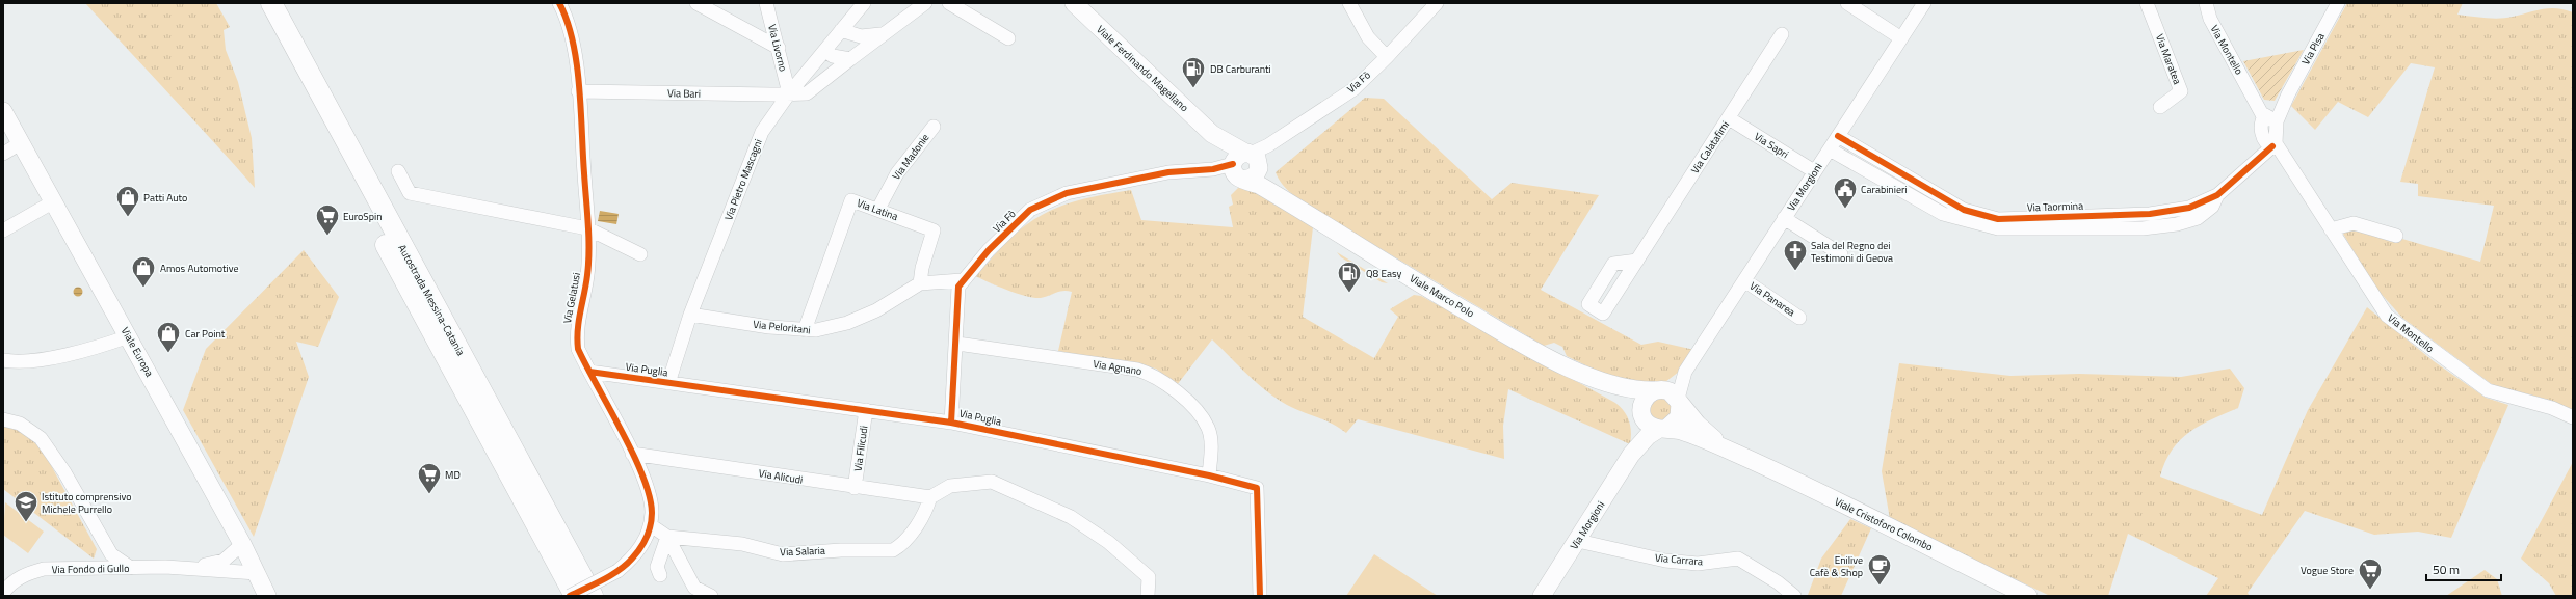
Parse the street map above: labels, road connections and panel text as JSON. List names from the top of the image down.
{
  "streets": {
    "highway": ["Autostrada Messina-Catania"],
    "main road": [
      "Viale Ferdinando Magellano",
      "Via Morgioni",
      "Viale Marco Polo",
      "Viale Europa",
      "Viale Cristoforo Colombo"
    ],
    "street": [
      "Via Livorno",
      "Via Pisa",
      "Via Montello",
      "Via Maratea",
      "Via Fò",
      "Via Bari",
      "Via Sapri",
      "Via Calatafimi",
      "Via Madonie",
      "Via Pietro Mascagni",
      "Via Taormina",
      "Via Latina",
      "Via Gelatusi",
      "Via Panarea",
      "Via Peloritani",
      "Via Agnano",
      "Via Puglia",
      "Via Filicudi",
      "Via Alicudi",
      "Via Salaria",
      "Via Carrara",
      "Via Fondo di Gullo"
    ]
  },
  "crossings": [
    ["Via Livorno", "Via Bari"],
    ["Via Livorno", "Via Pietro Mascagni"],
    ["Via Pisa", "Via Montello"],
    ["Via Montello", "Via Taormina"],
    ["Viale Ferdinando Magellano", "Via Fò"],
    ["Viale Ferdinando Magellano", "Viale Marco Polo"],
    ["Via Fò", "Viale Marco Polo"],
    ["Via Fò", "Via Peloritani"],
    ["Via Bari", "Via Pietro Mascagni"],
    ["Via Bari", "Via Gelatusi"],
    ["Via Sapri", "Via Calatafimi"],
    ["Via Sapri", "Via Morgioni"],
    ["Via Madonie", "Via Latina"],
    ["Via Pietro Mascagni", "Via Peloritani"],
    ["Via Pietro Mascagni", "Via Puglia"],
    ["Via Morgioni", "Via Taormina"],
    ["Via Morgioni", "Via Panarea"],
    ["Via Morgioni", "Via Carrara"],
    ["Via Latina", "Via Peloritani"],
    ["Via Gelatusi", "Via Puglia"],
    ["Via Gelatusi", "Via Alicudi"],
    ["Via Gelatusi", "Via Salaria"],
    ["Via Agnano", "Via Puglia"],
    ["Via Puglia", "Via Filicudi"],
    ["Via Filicudi", "Via Alicudi"],
    ["Via Alicudi", "Via Salaria"]
  ],
  "places": {
    "fuel station": ["DB Carburanti", "Q8 Easy"],
    "public building": ["Carabinieri"],
    "shop": ["Patti Auto", "Amos Automotive", "Car Point"],
    "supermarket": ["EuroSpin", "MD", "Vogue Store"],
    "church": ["Sala del Regno dei Testimoni di Geova"],
    "school or university": ["Istituto comprensivo Michele Purrello"],
    "cafe": ["Enilive Cafè & Shop"]
  },
  "scale_bar": "50 m"
}
